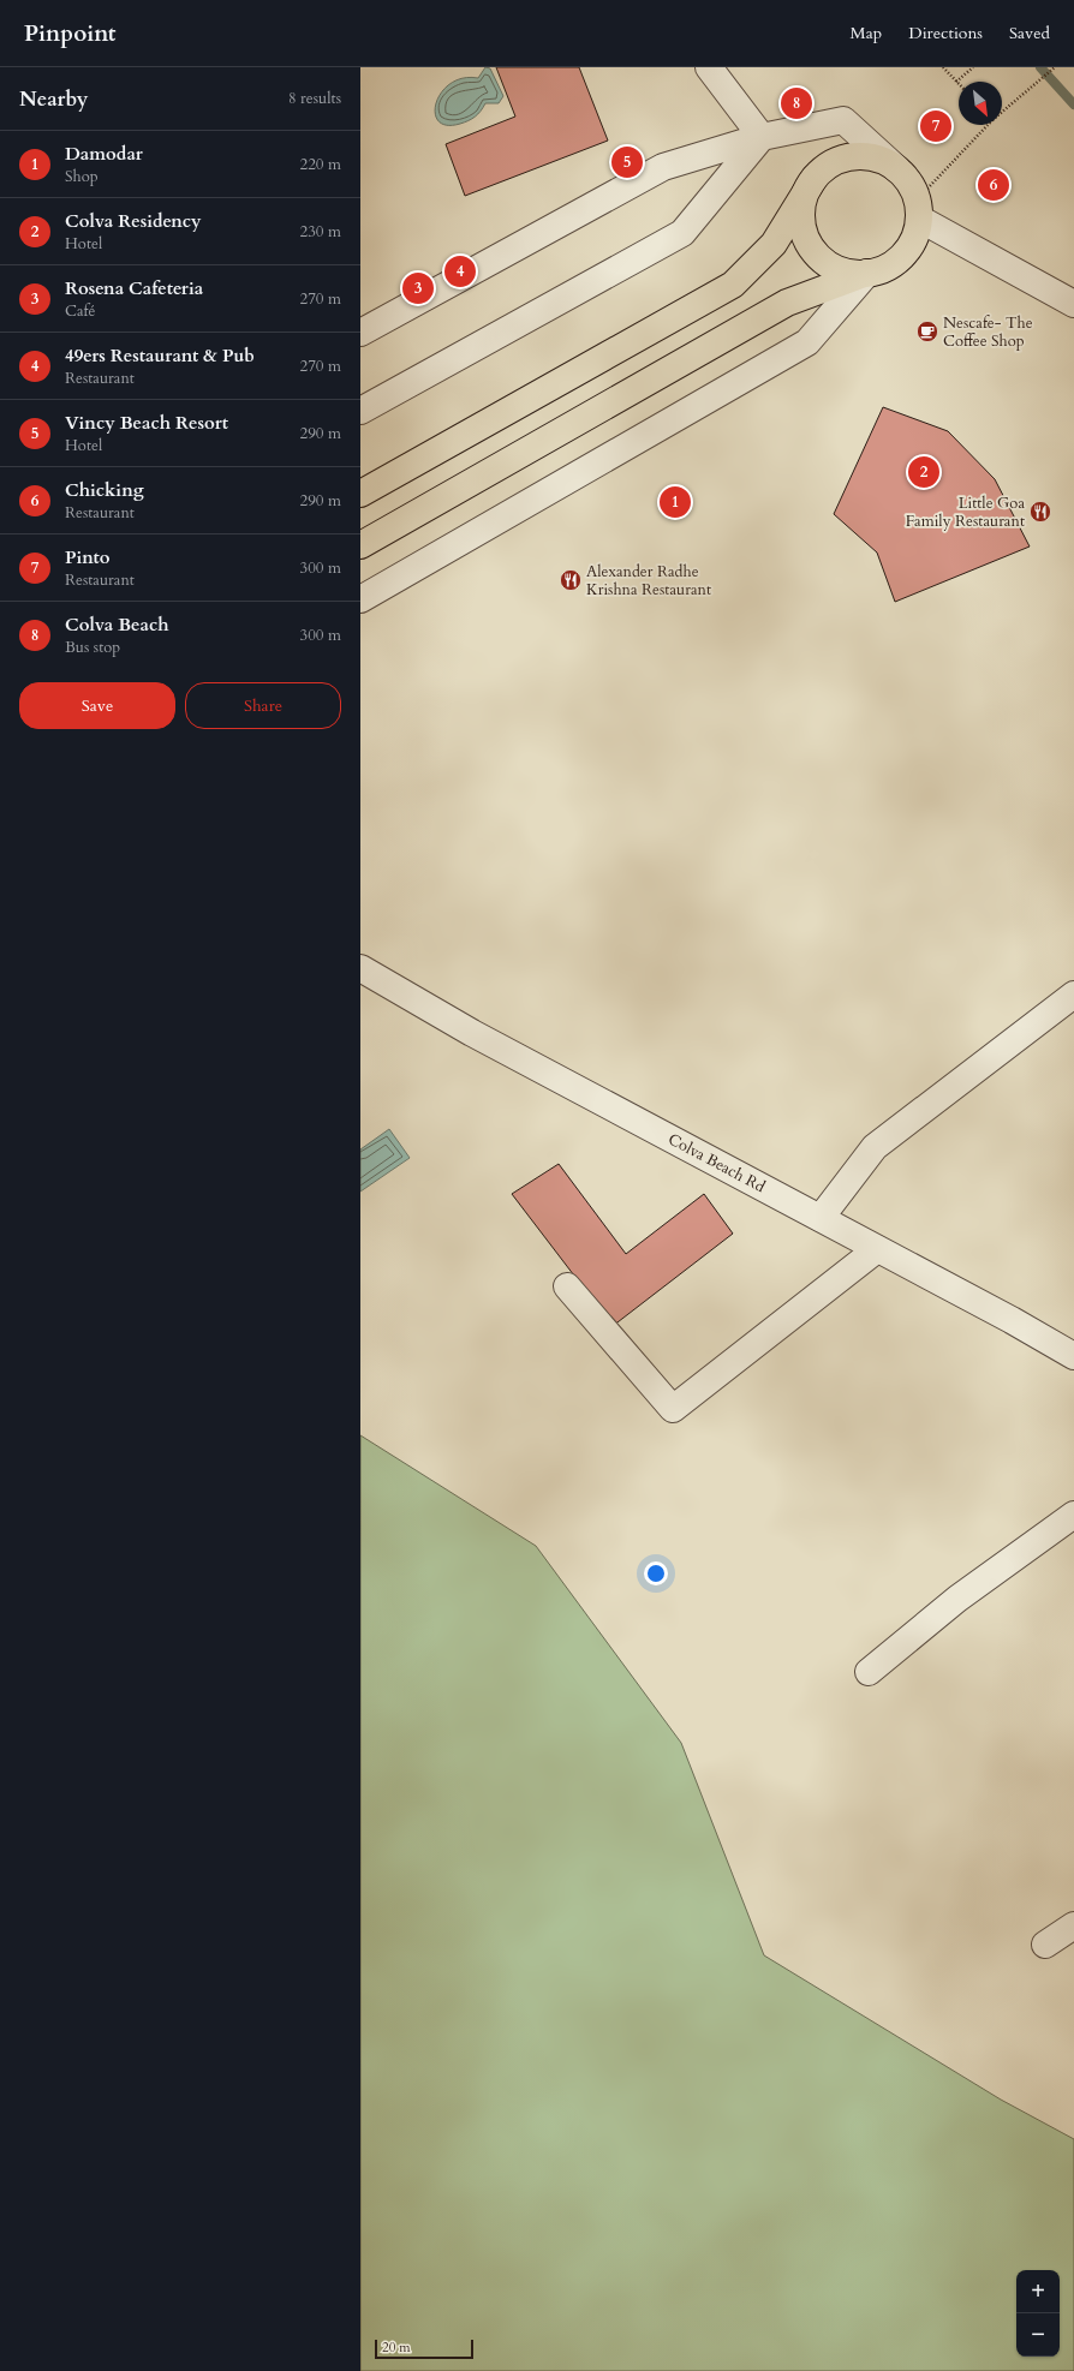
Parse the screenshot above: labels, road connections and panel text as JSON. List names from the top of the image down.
{
  "streets": {
    "street": ["Colva Beach Rd"]
  },
  "places": {
    "cafe": ["Nescafe- The Coffee Shop"],
    "restaurant": ["Little Goa Family Restaurant", "Alexander Radhe Krishna Restaurant"]
  },
  "scale_bar": "20 m",
  "north": "bottom right",
  "page": {
    "header": "Pinpoint",
    "nav": ["Map", "Directions", "Saved"],
    "heading": ["Nearby", "8 results"],
    "pins": [
      "8",
      "7",
      "5",
      "6",
      "4",
      "3",
      "2",
      "1"
    ],
    "list": [
      {
        "mark": "1",
        "name": "Damodar",
        "note": "Shop",
        "value": "220 m"
      },
      {
        "mark": "2",
        "name": "Colva Residency",
        "note": "Hotel",
        "value": "230 m"
      },
      {
        "mark": "3",
        "name": "Rosena Cafeteria",
        "note": "Café",
        "value": "270 m"
      },
      {
        "mark": "4",
        "name": "49ers Restaurant & Pub",
        "note": "Restaurant",
        "value": "270 m"
      },
      {
        "mark": "5",
        "name": "Vincy Beach Resort",
        "note": "Hotel",
        "value": "290 m"
      },
      {
        "mark": "6",
        "name": "Chicking",
        "note": "Restaurant",
        "value": "290 m"
      },
      {
        "mark": "7",
        "name": "Pinto",
        "note": "Restaurant",
        "value": "300 m"
      },
      {
        "mark": "8",
        "name": "Colva Beach",
        "note": "Bus stop",
        "value": "300 m"
      }
    ],
    "buttons": ["Save", "Share"],
    "map_buttons": ["+", "−"],
    "scale": "20 m"
  }
}
